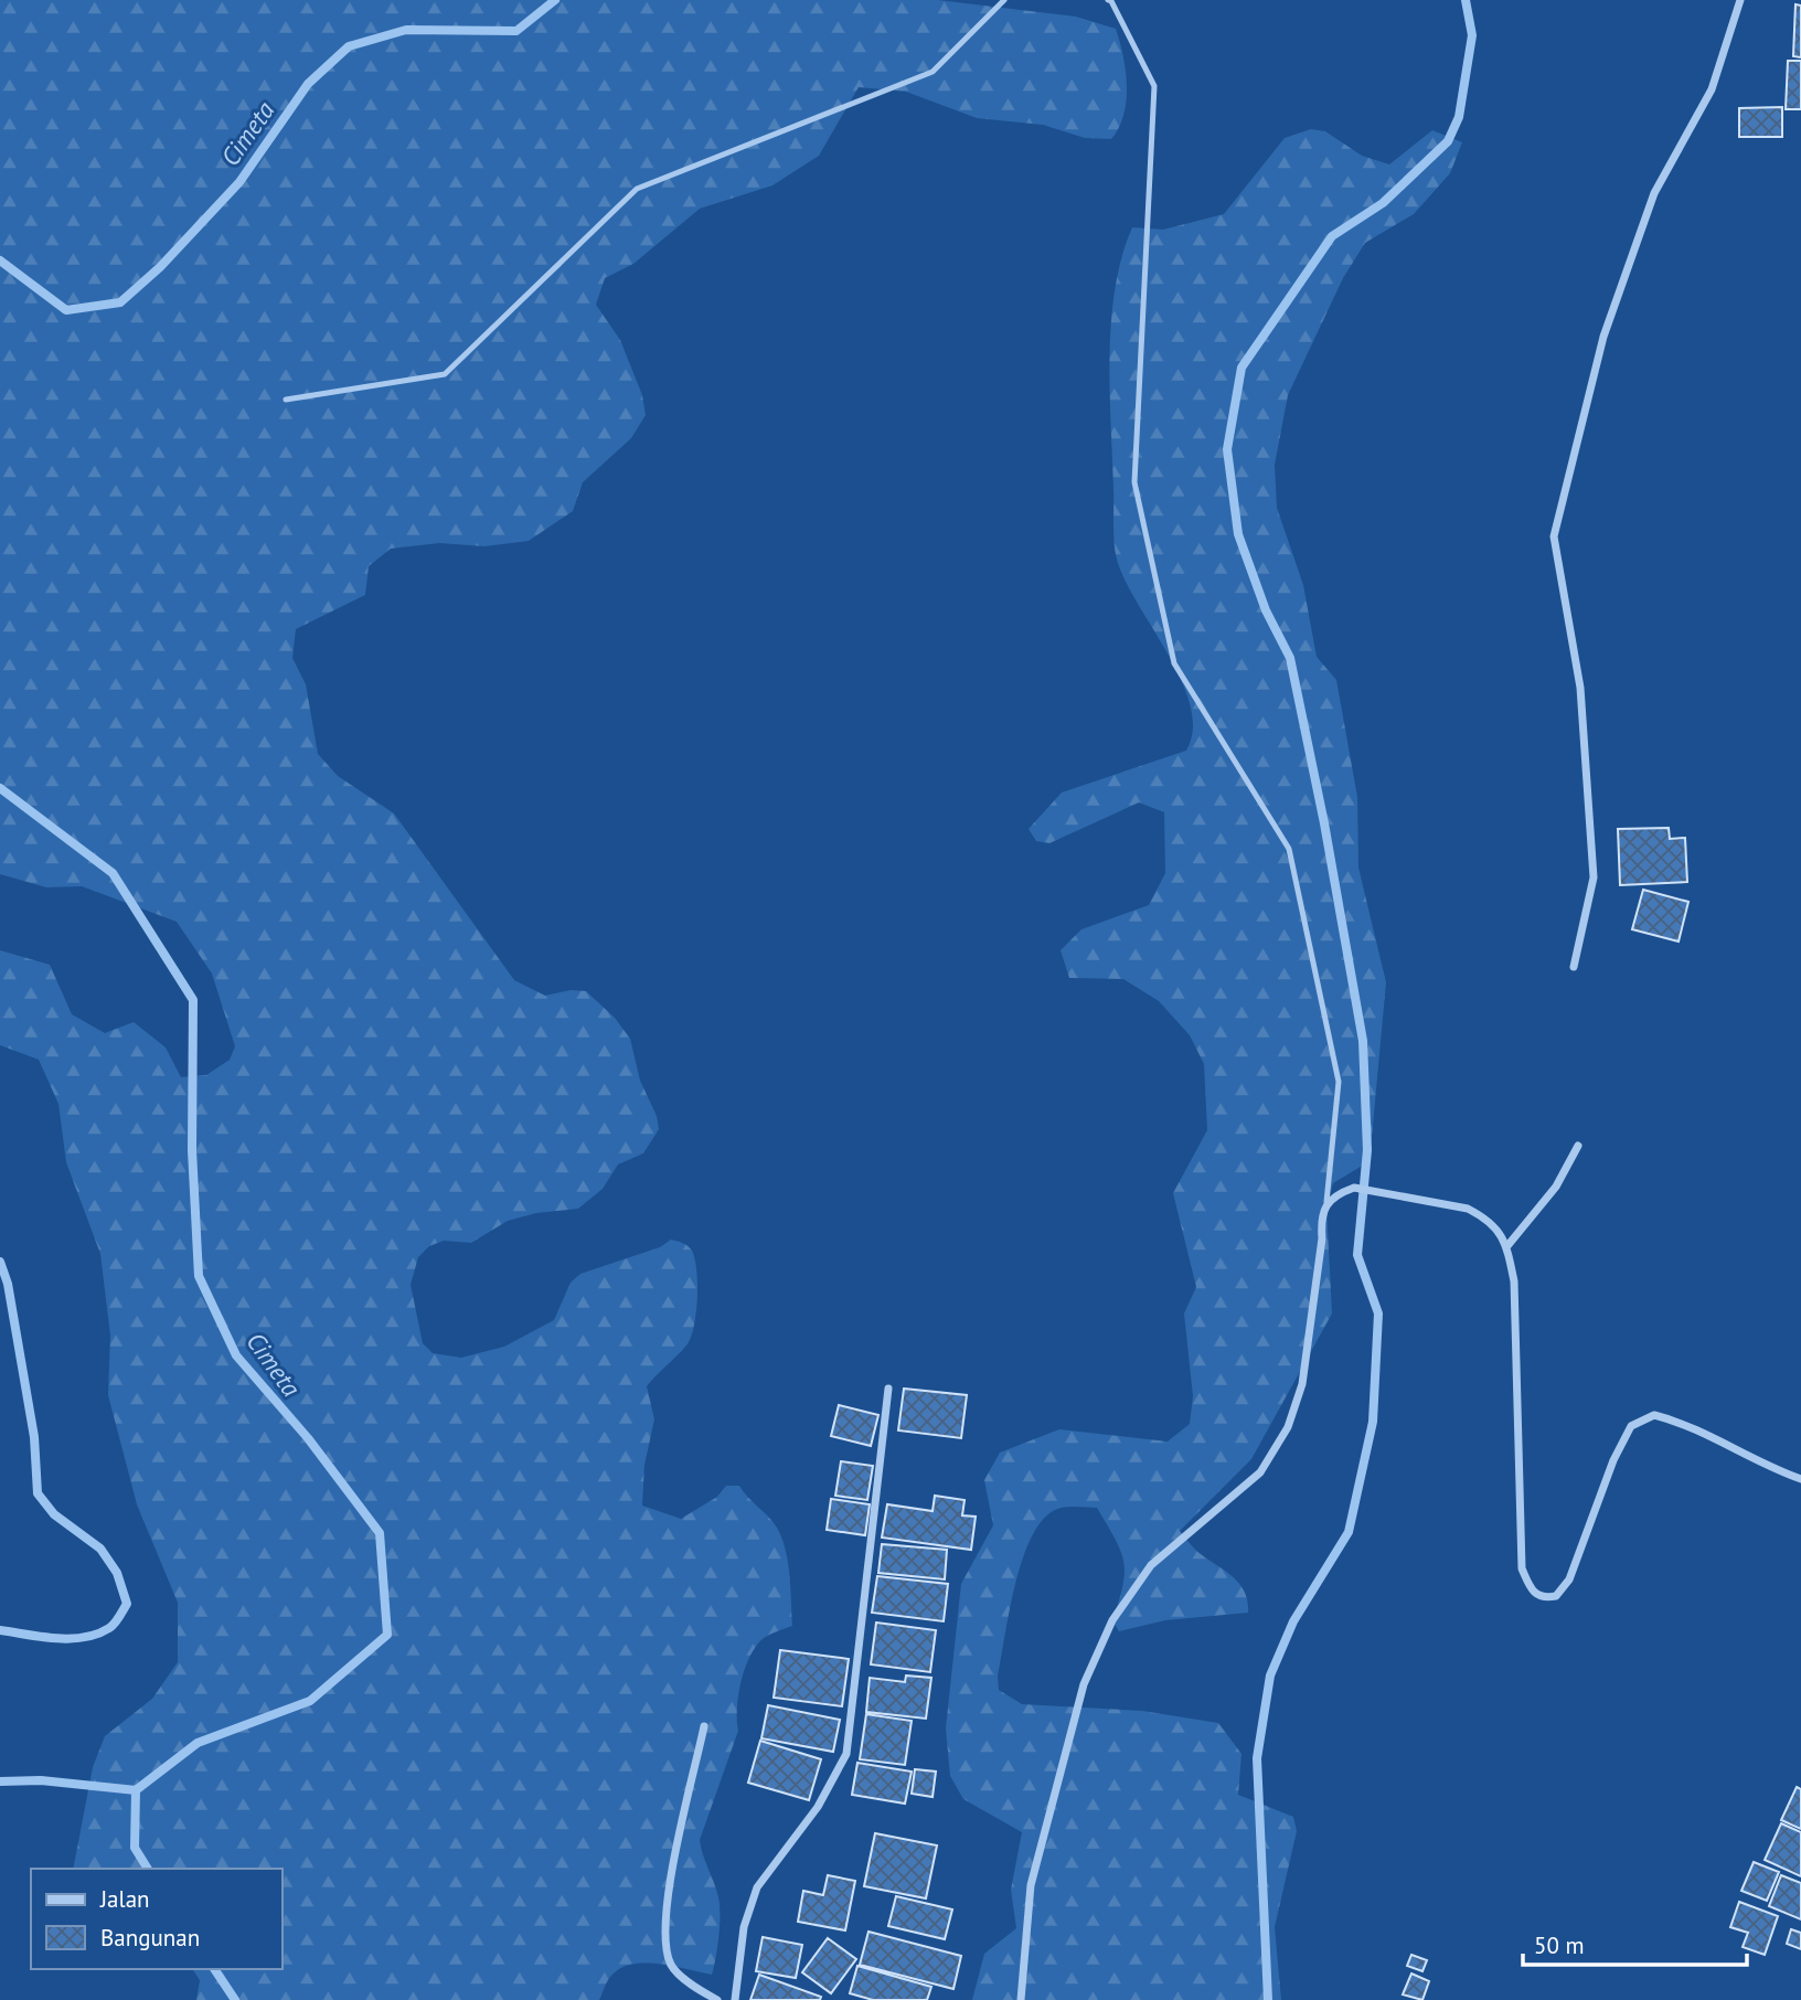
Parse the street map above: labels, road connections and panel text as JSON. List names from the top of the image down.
{
  "water": ["Cimeta"],
  "legend": ["Jalan", "Bangunan"],
  "scale_bar": "50 m"
}
